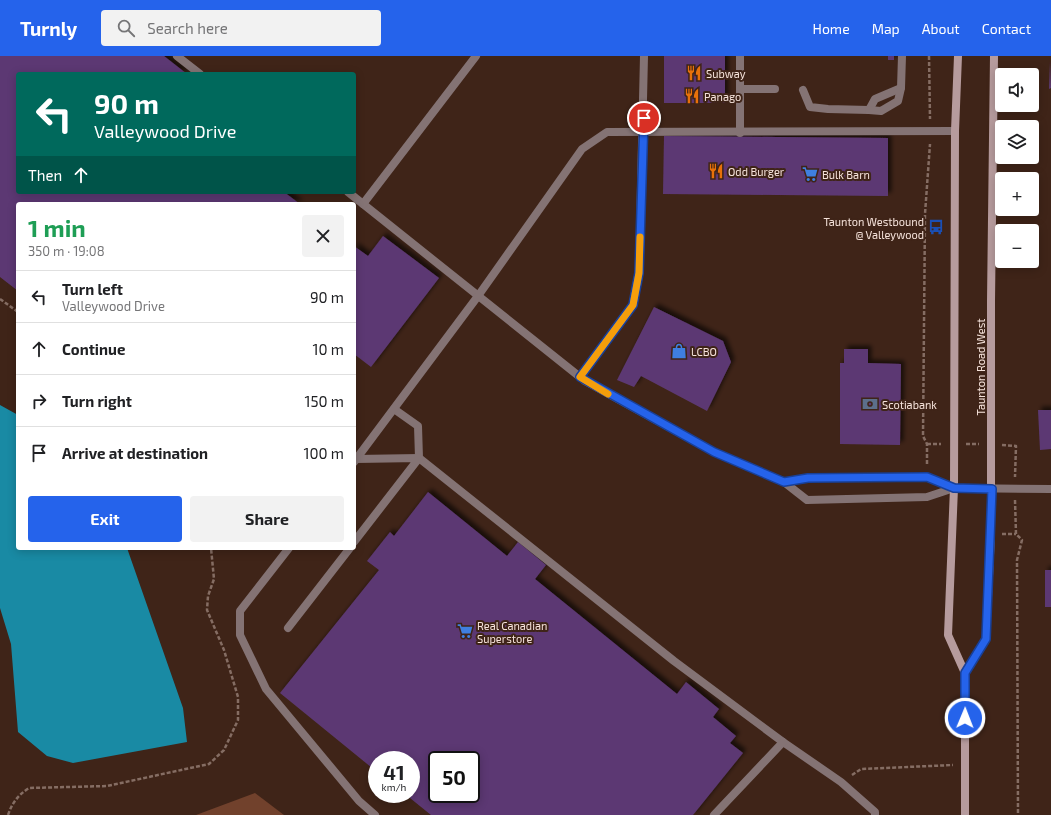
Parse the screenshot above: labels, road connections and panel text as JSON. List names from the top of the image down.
{
  "streets": {
    "main road": ["Taunton Road West"]
  },
  "places": {
    "restaurant": ["Subway", "Panago", "Odd Burger"],
    "supermarket": ["Bulk Barn", "Real Canadian Superstore"],
    "bus stop": ["Taunton Westbound @ Valleywood"],
    "shop": ["LCBO"],
    "bank": ["Scotiabank"]
  },
  "page": {
    "header": "Turnly",
    "search": "Search here",
    "nav": [
      "Home",
      "Map",
      "About",
      "Contact"
    ],
    "map_buttons": ["+", "−"],
    "turn": ["90 m", "Valleywood Drive"],
    "then": "Then",
    "heading": ["1 min", "350 m · 19:08"],
    "list": [
      {
        "name": "Turn left",
        "note": "Valleywood Drive",
        "value": "90 m"
      },
      {
        "name": "Continue",
        "value": "10 m"
      },
      {
        "name": "Turn right",
        "value": "150 m"
      },
      {
        "name": "Arrive at destination",
        "value": "100 m"
      }
    ],
    "buttons": ["Exit", "Share"],
    "speed": "41 km/h",
    "limit": "50"
  }
}
